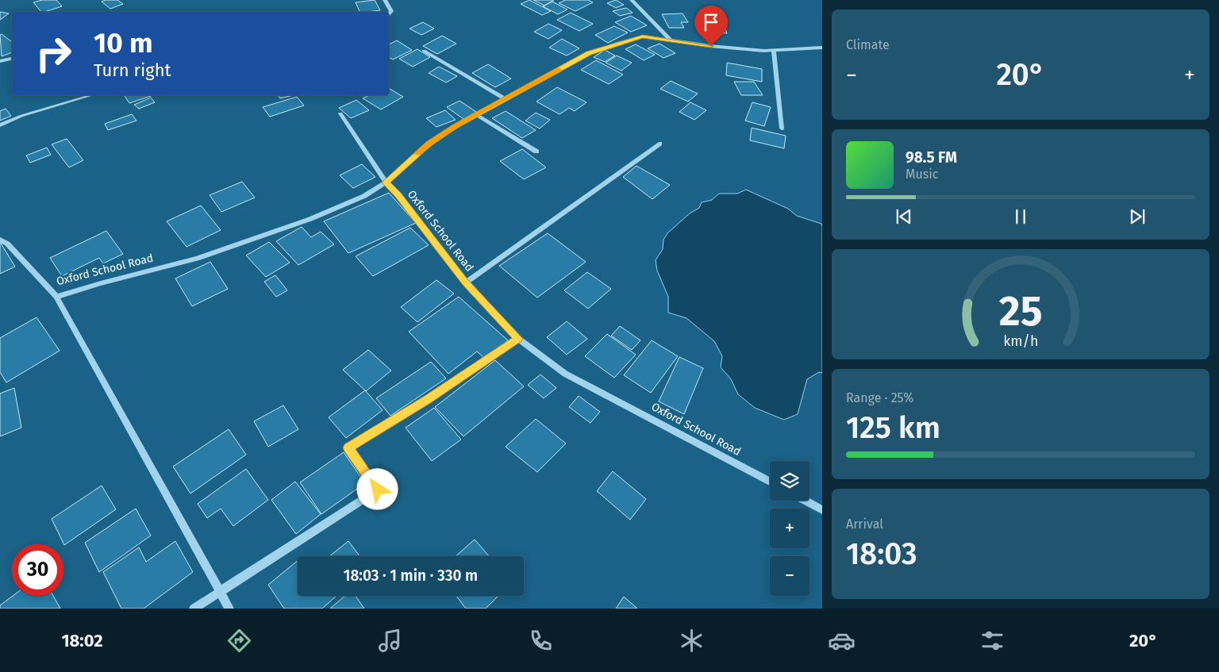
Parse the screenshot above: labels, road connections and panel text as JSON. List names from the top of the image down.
{
  "streets": {
    "street": ["Oxford School Road"]
  },
  "page": {
    "tile": [
      "Climate",
      ["Range · 25%", "125 km"],
      ["Arrival", "18:03"]
    ],
    "turn": ["10 m", "Turn right"],
    "heat": ["−", "20°", "+"],
    "song": ["98.5 FM", "Music"],
    "map_buttons": ["+", "−"],
    "limit": "30",
    "trip": "18:03 · 1 min · 330 m",
    "tabs": ["18:02", "20°"],
    "gauge": ["25", "km/h"]
  }
}
